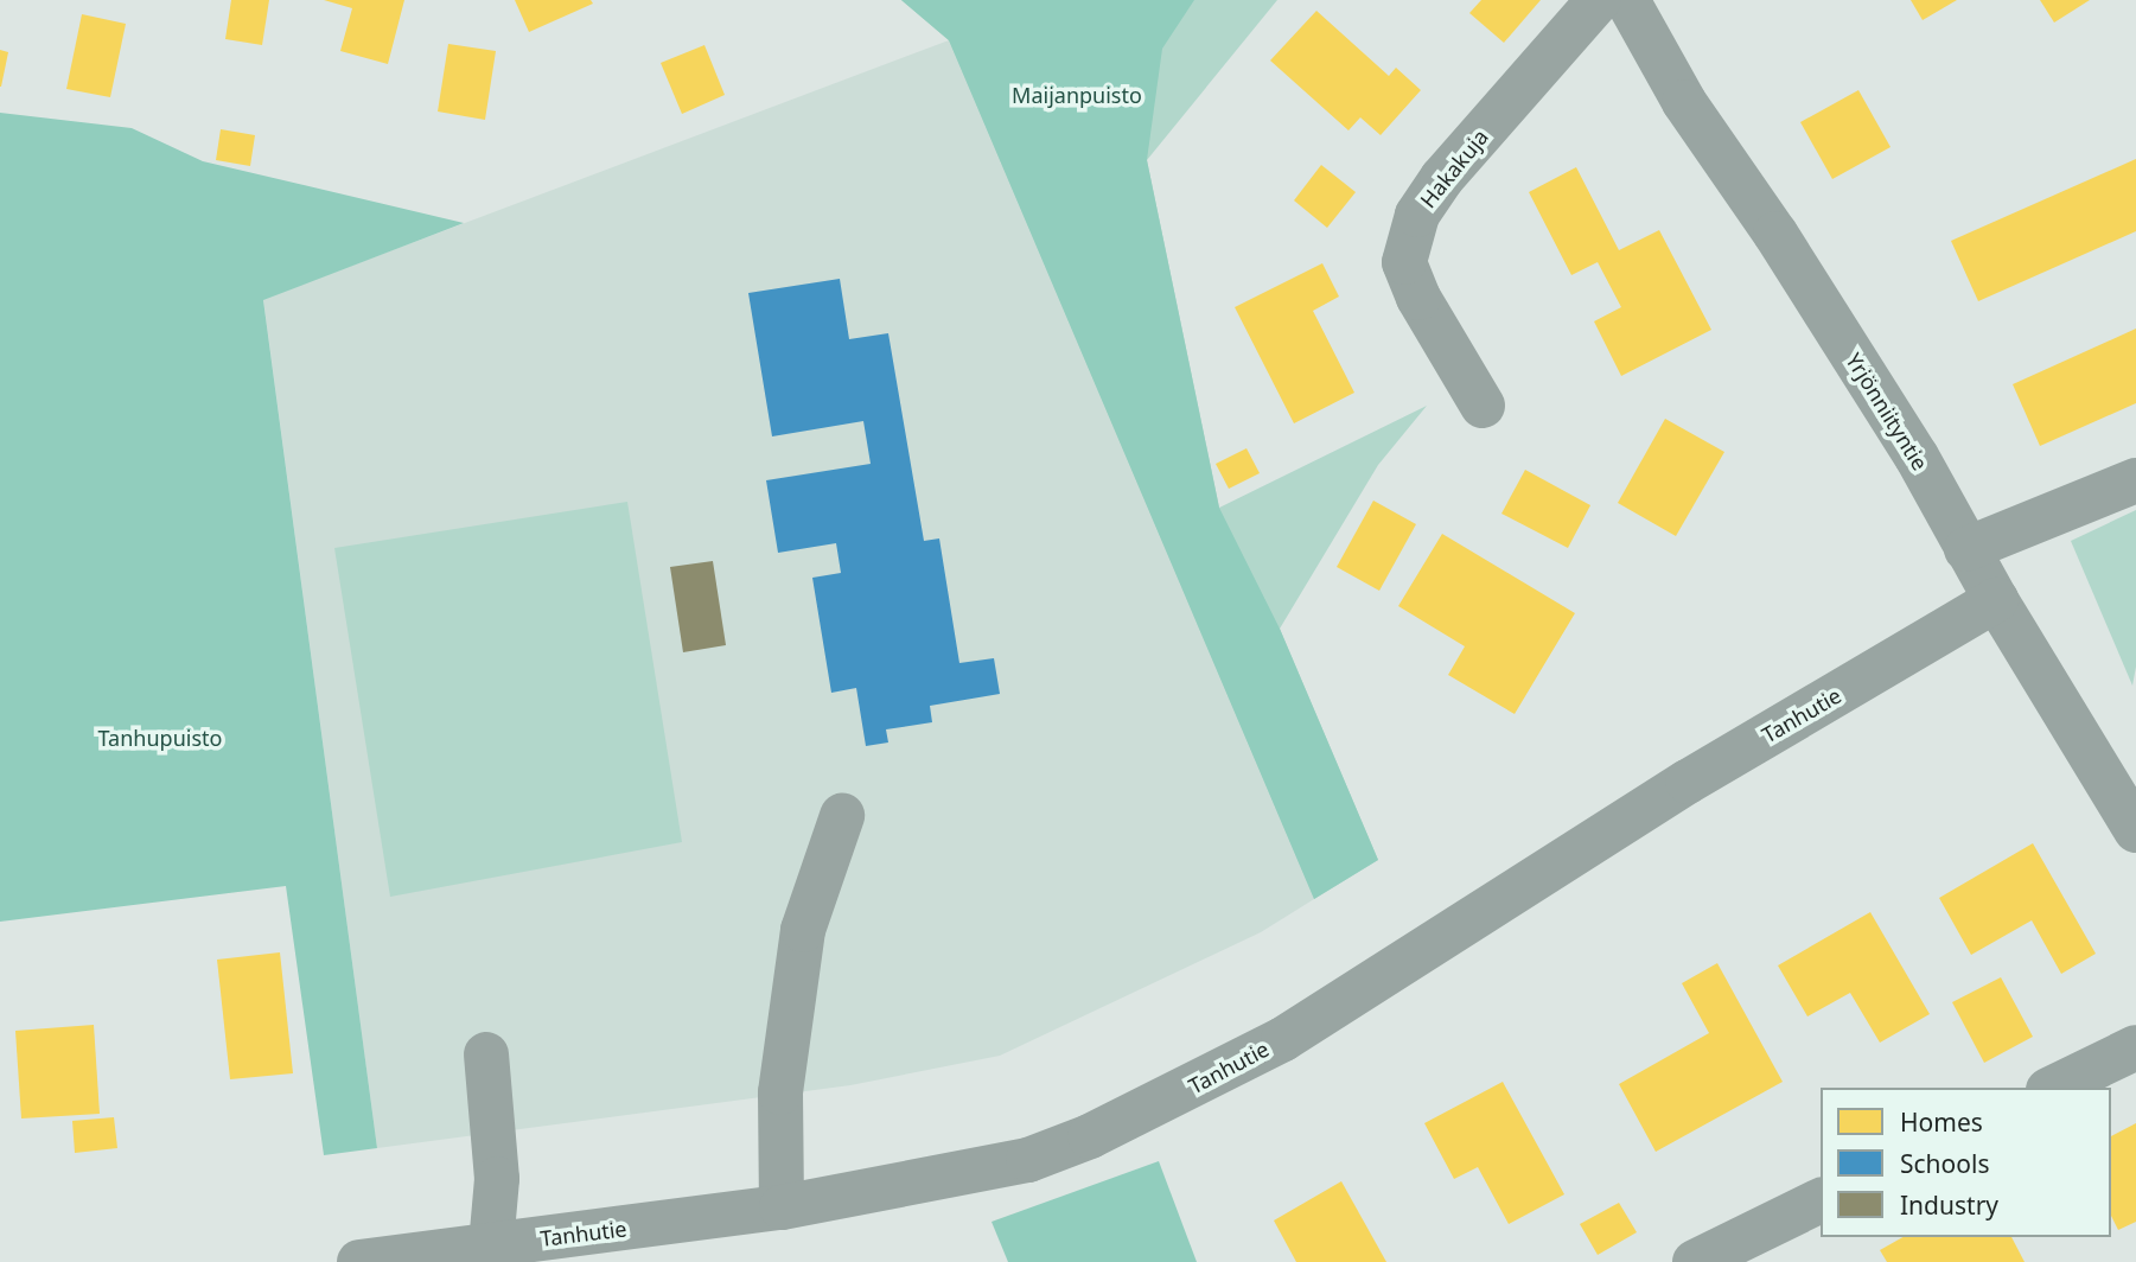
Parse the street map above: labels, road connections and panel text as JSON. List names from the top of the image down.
{
  "streets": {
    "street": ["Hakakuja", "Yrjönniityntie", "Tanhutie"]
  },
  "crossings": [
    ["Yrjönniityntie", "Tanhutie"]
  ],
  "parks": ["Maijanpuisto", "Tanhupuisto"],
  "legend": ["Homes", "Schools", "Industry"]
}
